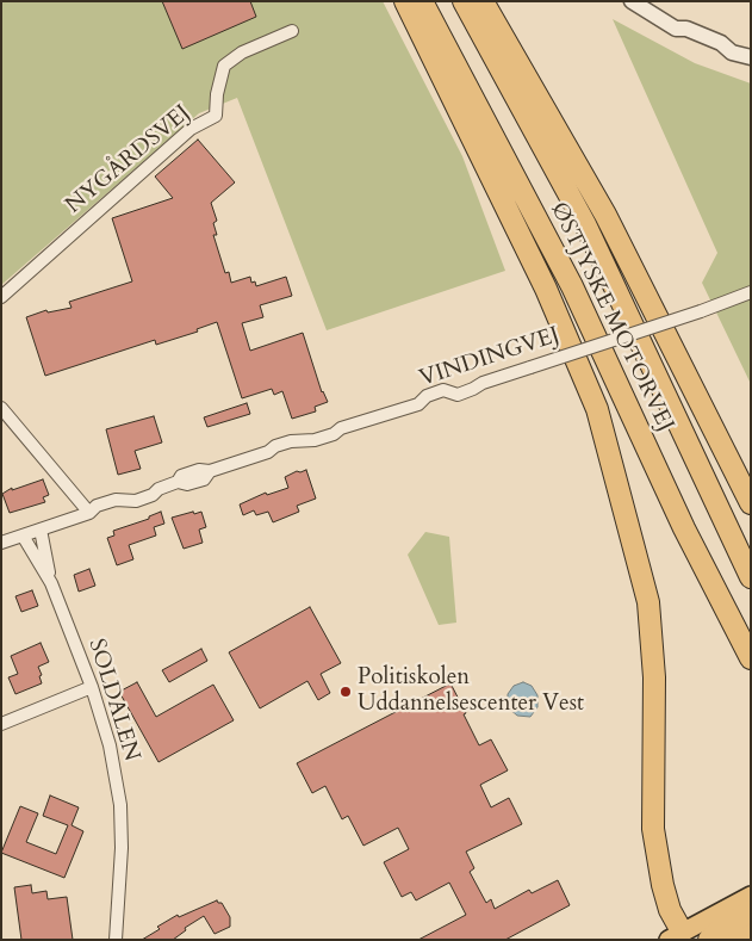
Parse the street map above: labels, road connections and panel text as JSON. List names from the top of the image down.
{
  "streets": {
    "highway": ["ØSTJYSKE MOTORVEJ"],
    "street": ["NYGÅRDSVEJ", "VINDINGVEJ", "SOLDALEN"]
  },
  "crossings": [
    ["VINDINGVEJ", "SOLDALEN"]
  ],
  "places": ["Politiskolen Uddannelsescenter Vest"]
}
